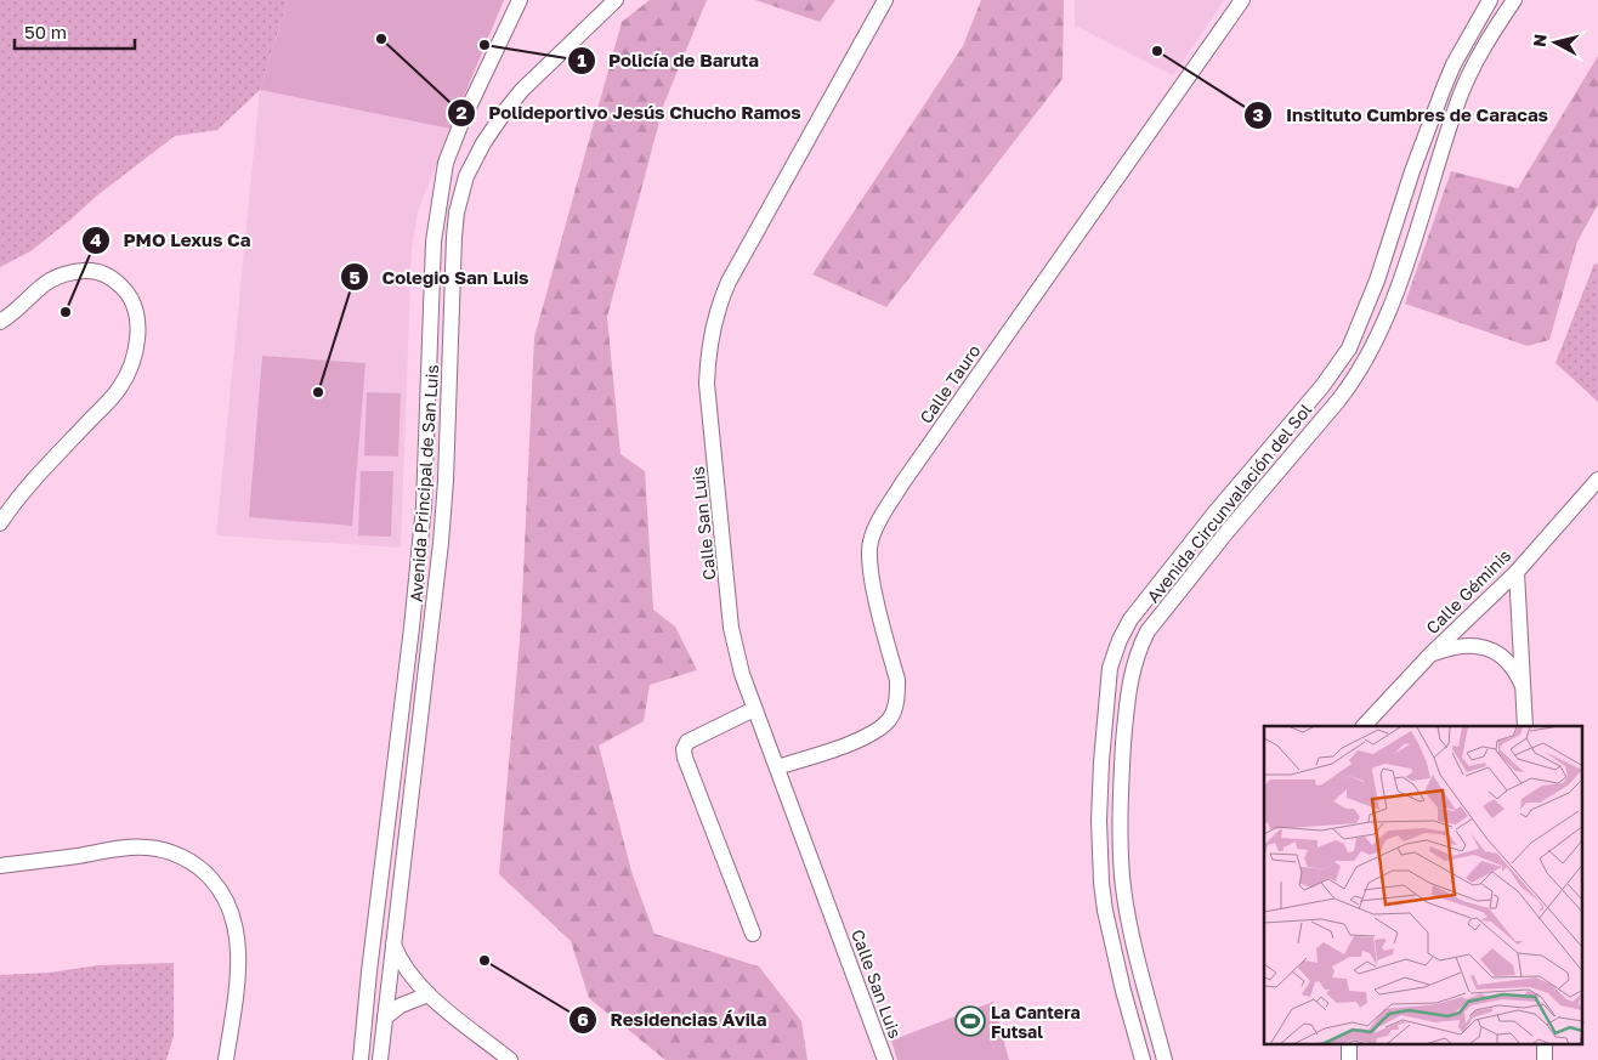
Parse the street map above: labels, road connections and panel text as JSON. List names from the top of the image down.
{
  "streets": {
    "street": [
      "Calle Tauro",
      "Avenida Principal de San Luis",
      "Avenida Circunvalación del Sol",
      "Calle San Luis",
      "Calle Géminis"
    ]
  },
  "crossings": [
    ["Calle Tauro", "Calle San Luis"]
  ],
  "places": {
    "other": [
      "Polideportivo Jesús Chucho Ramos",
      "Policía de Baruta",
      "Instituto Cumbres de Caracas",
      "PMO Lexus Ca",
      "Colegio San Luis",
      "Residencias Ávila"
    ],
    "sports": ["La Cantera Futsal"]
  },
  "scale_bar": "50 m",
  "north": "left"
}
